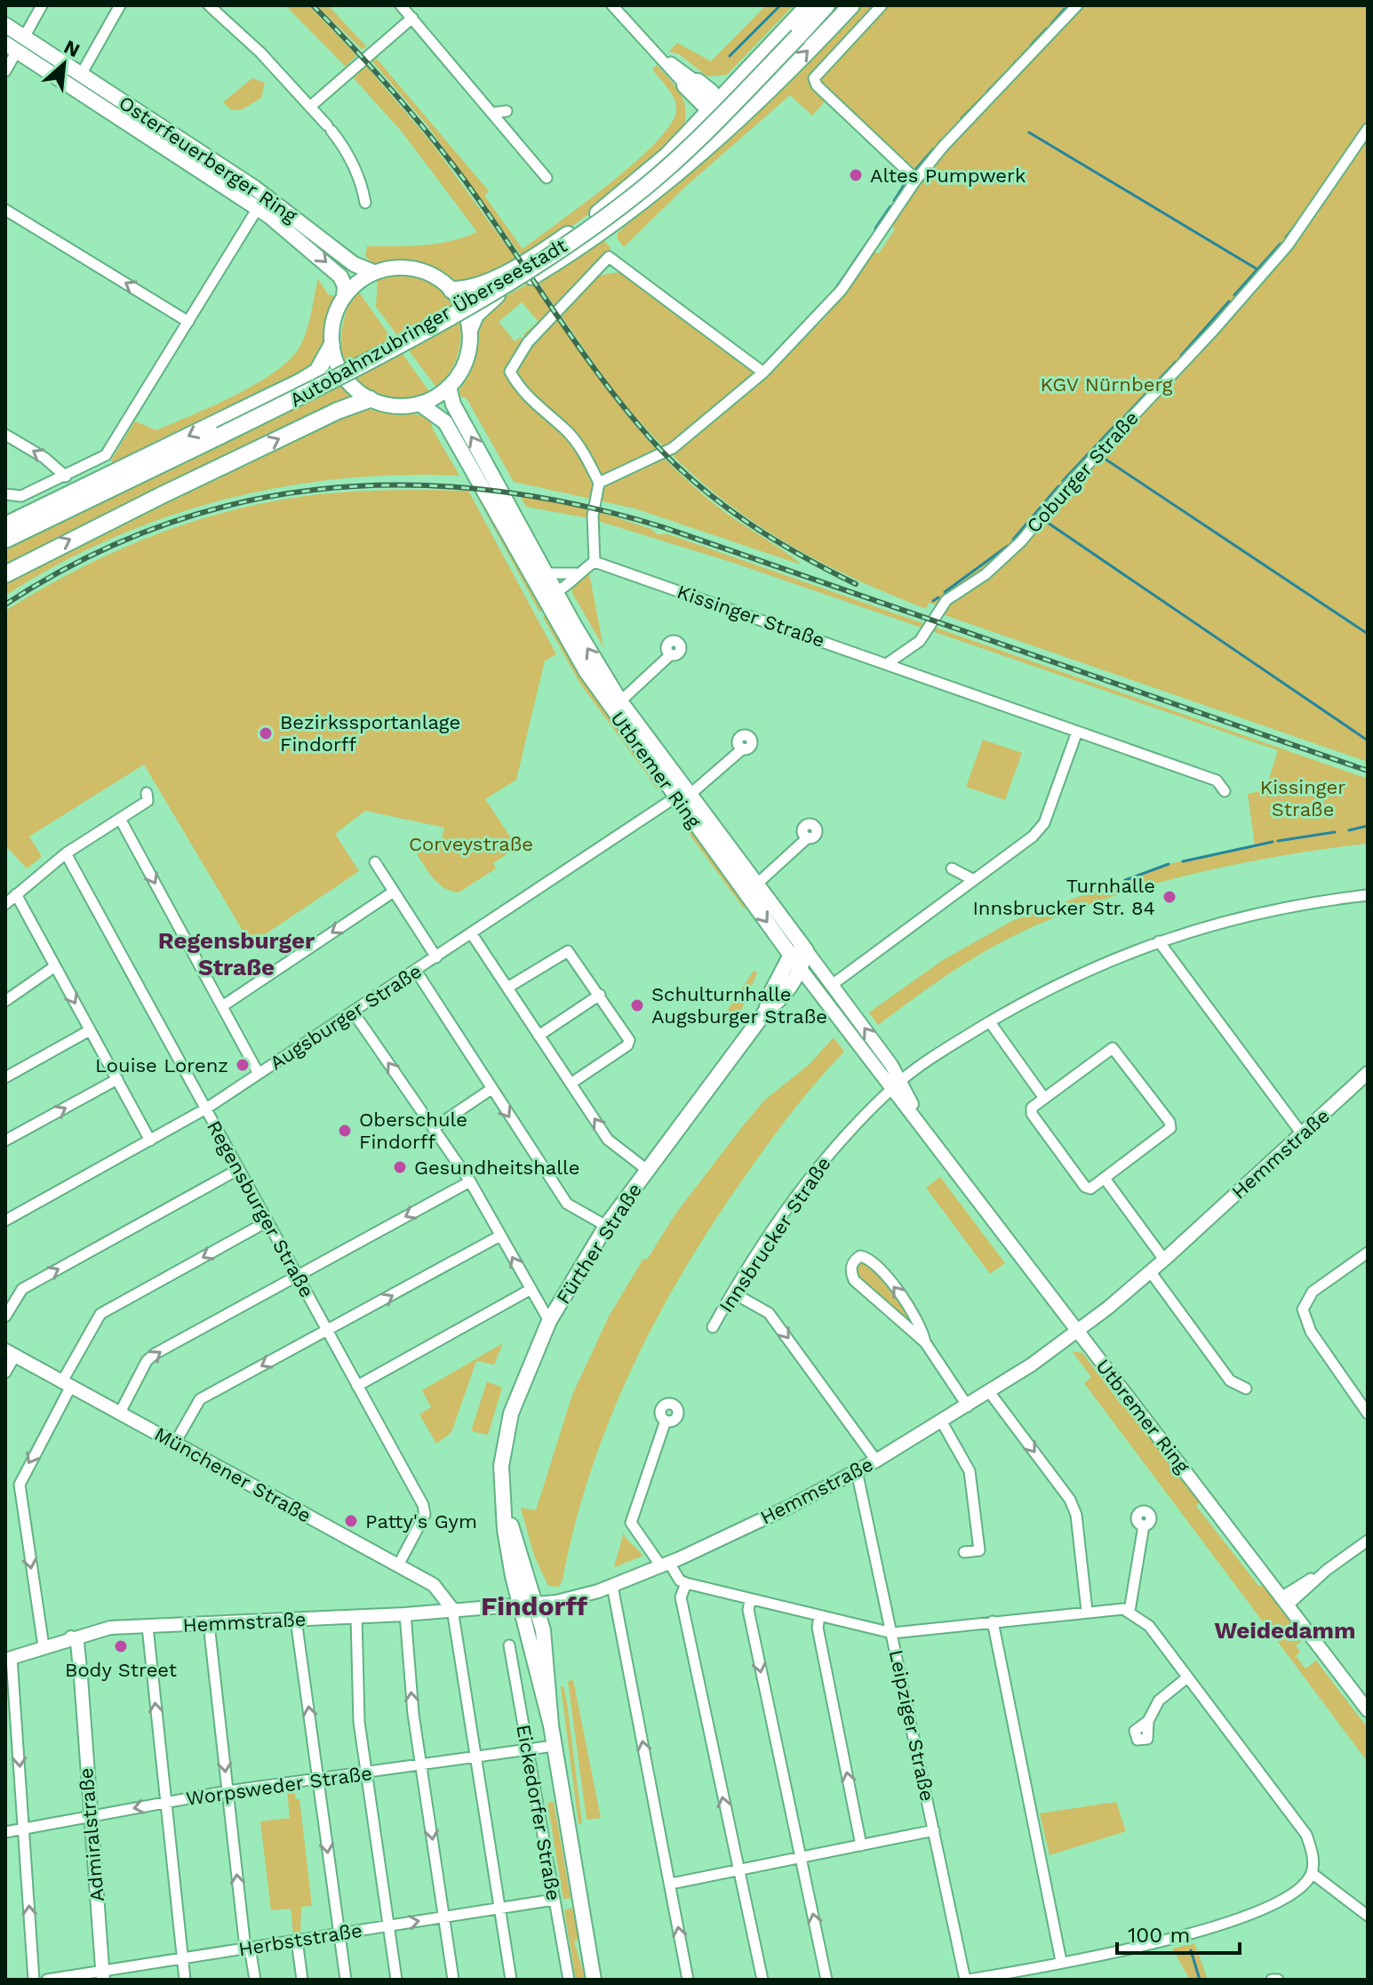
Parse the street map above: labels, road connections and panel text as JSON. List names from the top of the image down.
{
  "streets": {
    "highway": ["Autobahnzubringer Überseestadt"],
    "main road": [
      "Osterfeuerberger Ring",
      "Utbremer Ring",
      "Fürther Straße",
      "Eickedorfer Straße"
    ],
    "street": [
      "Coburger Straße",
      "Kissinger Straße",
      "Augsburger Straße",
      "Hemmstraße",
      "Regensburger Straße",
      "Innsbrucker Straße",
      "Münchener Straße",
      "Leipziger Straße",
      "Worpsweder Straße",
      "Admiralstraße",
      "Herbststraße"
    ]
  },
  "crossings": [
    ["Osterfeuerberger Ring", "Utbremer Ring"],
    ["Coburger Straße", "Kissinger Straße"],
    ["Utbremer Ring", "Augsburger Straße"],
    ["Utbremer Ring", "Hemmstraße"],
    ["Utbremer Ring", "Innsbrucker Straße"],
    ["Utbremer Ring", "Fürther Straße"],
    ["Augsburger Straße", "Regensburger Straße"],
    ["Hemmstraße", "Fürther Straße"],
    ["Hemmstraße", "Münchener Straße"],
    ["Hemmstraße", "Leipziger Straße"],
    ["Hemmstraße", "Eickedorfer Straße"],
    ["Hemmstraße", "Admiralstraße"],
    ["Regensburger Straße", "Münchener Straße"],
    ["Fürther Straße", "Eickedorfer Straße"],
    ["Worpsweder Straße", "Eickedorfer Straße"],
    ["Worpsweder Straße", "Admiralstraße"],
    ["Eickedorfer Straße", "Herbststraße"],
    ["Admiralstraße", "Herbststraße"]
  ],
  "districts": ["Regensburger Straße", "Findorff", "Weidedamm"],
  "parks": ["KGV Nürnberg", "Kissinger Straße", "Corveystraße"],
  "places": [
    "Altes Pumpwerk",
    "Bezirkssportanlage Findorff",
    "Turnhalle Innsbrucker Str. 84",
    "Schulturnhalle Augsburger Straße",
    "Louise Lorenz",
    "Oberschule Findorff",
    "Gesundheitshalle",
    "Patty's Gym",
    "Body Street"
  ],
  "scale_bar": "100 m",
  "north": "top right"
}
